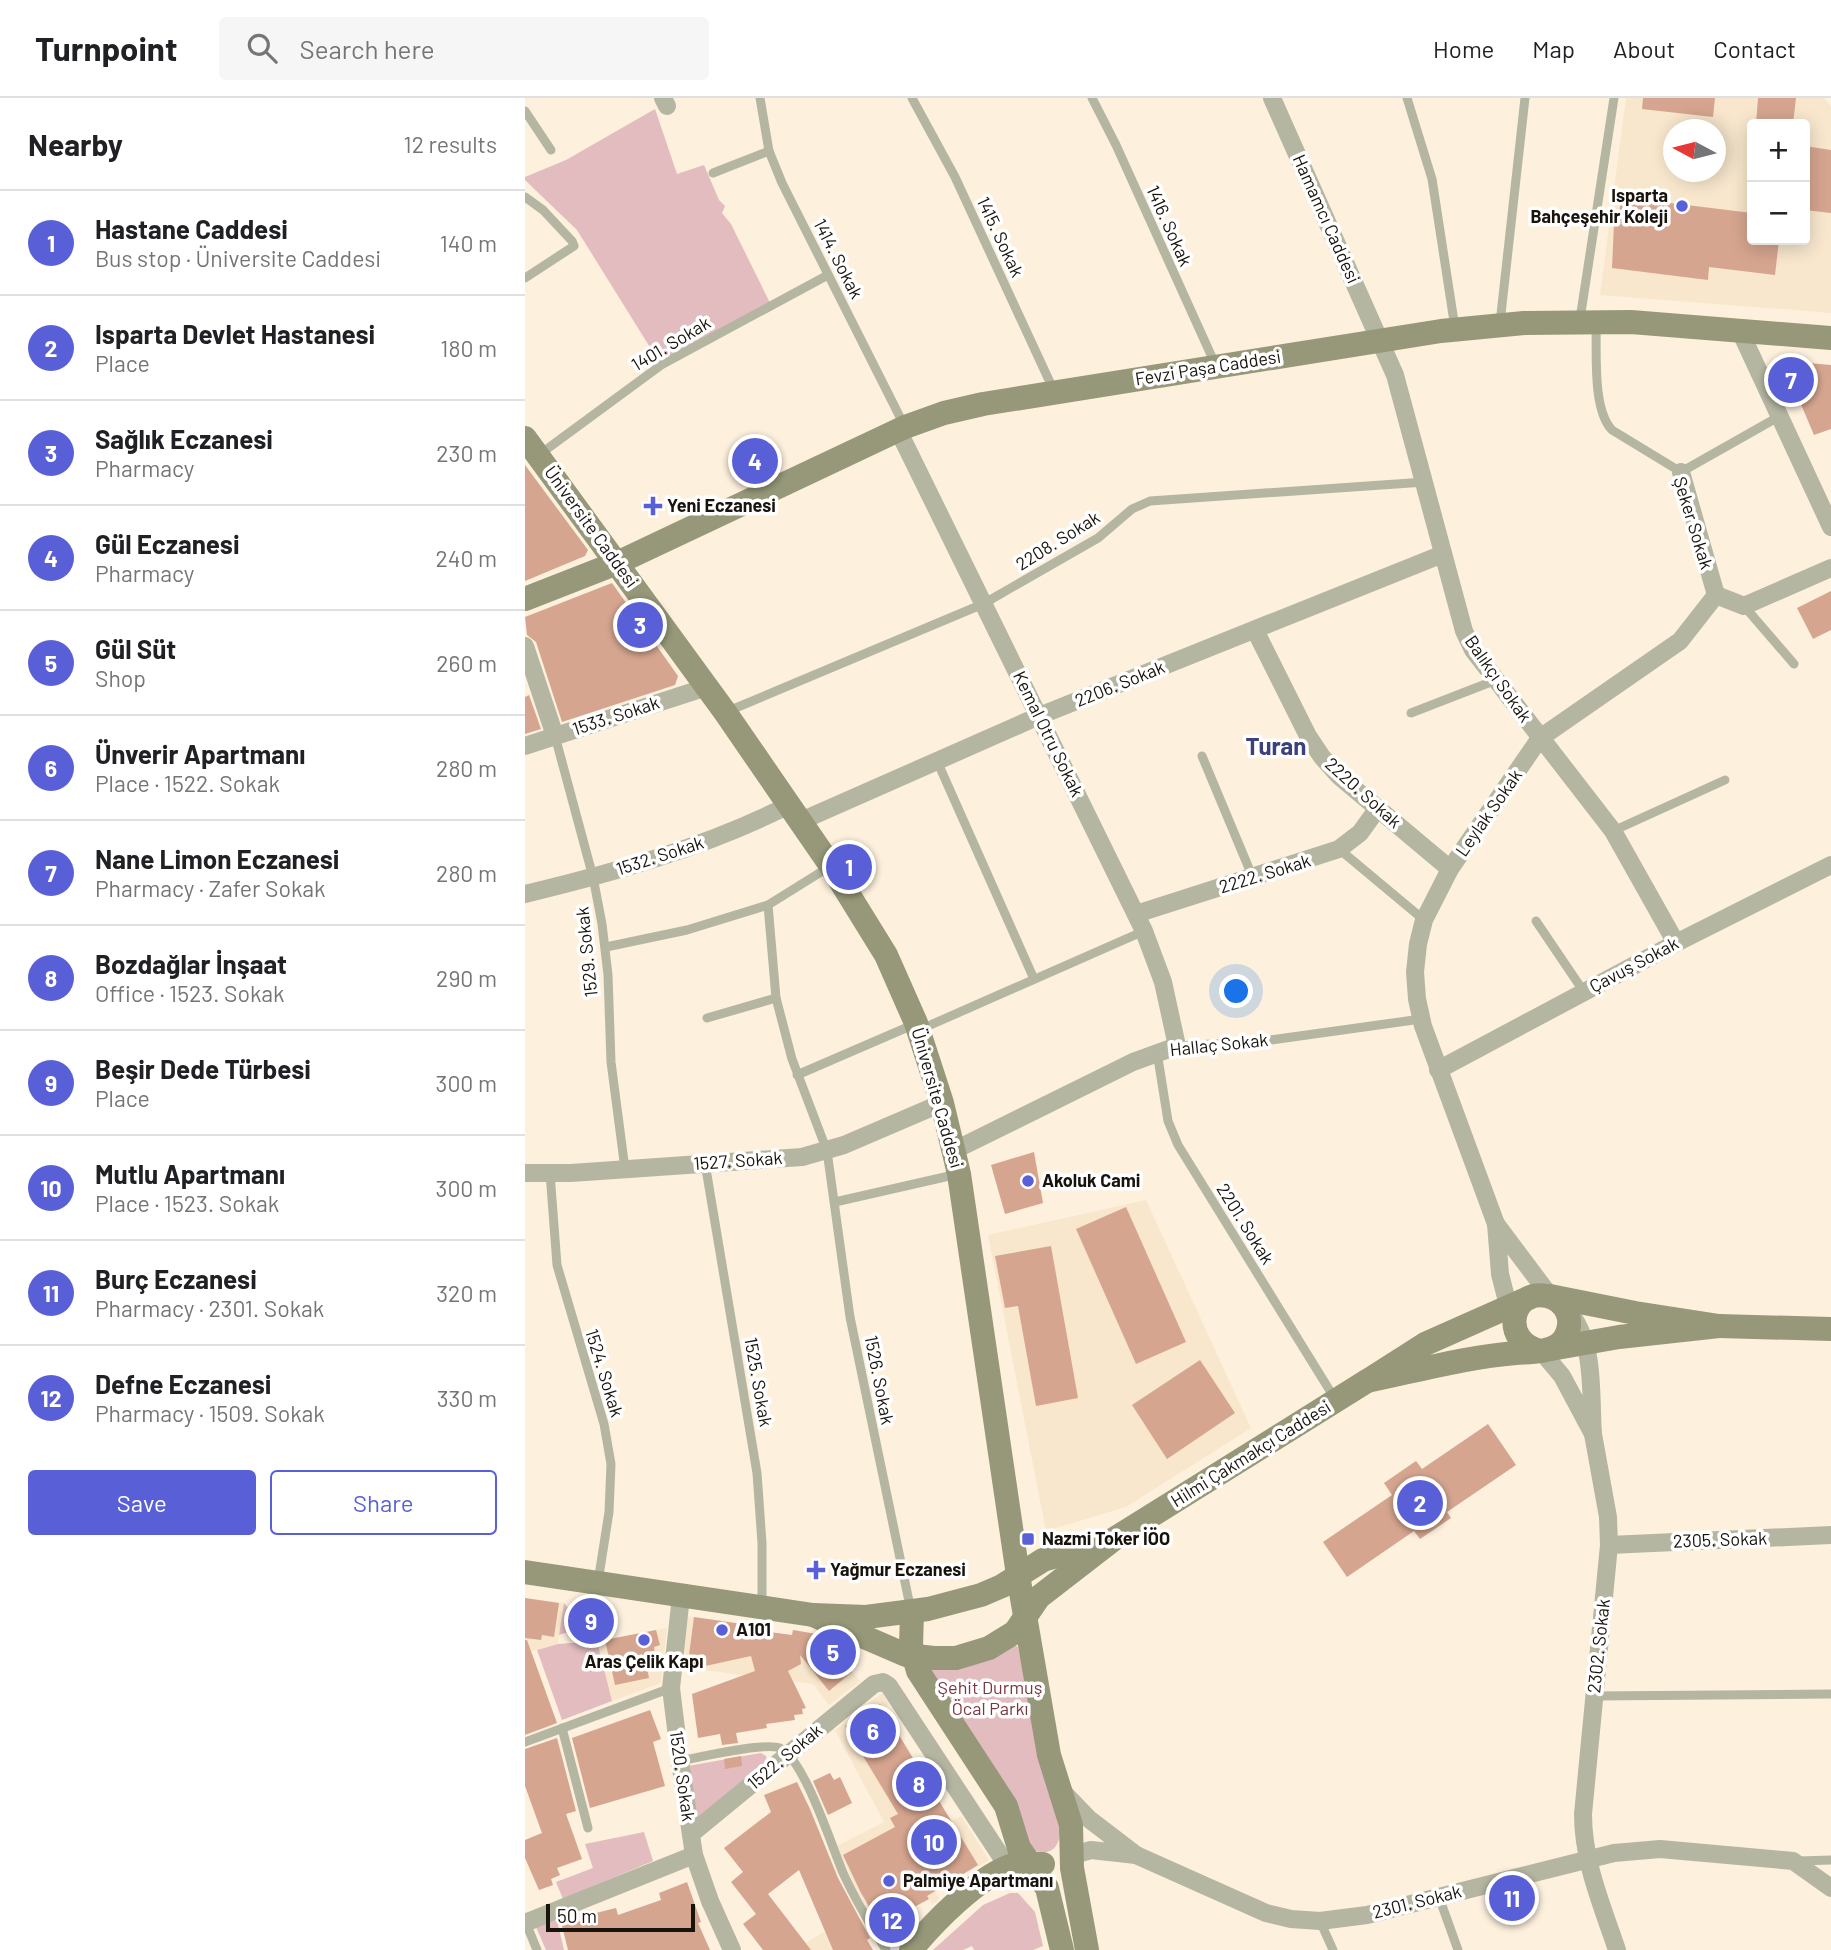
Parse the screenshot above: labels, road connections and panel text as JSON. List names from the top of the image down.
{
  "streets": {
    "main road": ["Fevzi Paşa Caddesi", "Üniversite Caddesi", "Hilmi Çakmakçı Caddesi"],
    "street": [
      "Hamamcı Caddesi",
      "Şeker Sokak",
      "Balıkçı Sokak",
      "2206. Sokak",
      "1533. Sokak",
      "Kemal Otru Sokak",
      "2220. Sokak",
      "Leylak Sokak",
      "1532. Sokak",
      "2222. Sokak",
      "Çavuş Sokak",
      "Hallaç Sokak",
      "1527. Sokak",
      "2305. Sokak",
      "2302. Sokak",
      "1522. Sokak",
      "1520. Sokak",
      "2301. Sokak"
    ],
    "lane": [
      "1416. Sokak",
      "1415. Sokak",
      "1414. Sokak",
      "1401. Sokak",
      "2208. Sokak",
      "1529. Sokak",
      "2201. Sokak",
      "1524. Sokak",
      "1526. Sokak",
      "1525. Sokak"
    ]
  },
  "crossings": [
    ["Hamamcı Caddesi", "Fevzi Paşa Caddesi"],
    ["Hamamcı Caddesi", "Balıkçı Sokak"],
    ["1416. Sokak", "Fevzi Paşa Caddesi"],
    ["1415. Sokak", "Fevzi Paşa Caddesi"],
    ["1414. Sokak", "1401. Sokak"],
    ["1414. Sokak", "Fevzi Paşa Caddesi"],
    ["1414. Sokak", "Kemal Otru Sokak"],
    ["1401. Sokak", "Üniversite Caddesi"],
    ["Fevzi Paşa Caddesi", "Şeker Sokak"],
    ["Fevzi Paşa Caddesi", "Üniversite Caddesi"],
    ["Fevzi Paşa Caddesi", "Balıkçı Sokak"],
    ["Fevzi Paşa Caddesi", "Kemal Otru Sokak"],
    ["Şeker Sokak", "Leylak Sokak"],
    ["Üniversite Caddesi", "2208. Sokak"],
    ["Üniversite Caddesi", "2206. Sokak"],
    ["Üniversite Caddesi", "1533. Sokak"],
    ["Üniversite Caddesi", "1532. Sokak"],
    ["Üniversite Caddesi", "Hallaç Sokak"],
    ["Üniversite Caddesi", "1527. Sokak"],
    ["Üniversite Caddesi", "Hilmi Çakmakçı Caddesi"],
    ["Üniversite Caddesi", "2301. Sokak"],
    ["2208. Sokak", "Balıkçı Sokak"],
    ["2208. Sokak", "Kemal Otru Sokak"],
    ["Balıkçı Sokak", "2206. Sokak"],
    ["Balıkçı Sokak", "Leylak Sokak"],
    ["Balıkçı Sokak", "Çavuş Sokak"],
    ["2206. Sokak", "Kemal Otru Sokak"],
    ["2206. Sokak", "2220. Sokak"],
    ["2206. Sokak", "1532. Sokak"],
    ["1533. Sokak", "1529. Sokak"],
    ["Kemal Otru Sokak", "2222. Sokak"],
    ["Kemal Otru Sokak", "Hallaç Sokak"],
    ["2220. Sokak", "Leylak Sokak"],
    ["2220. Sokak", "2222. Sokak"],
    ["Leylak Sokak", "Çavuş Sokak"],
    ["Leylak Sokak", "Hallaç Sokak"],
    ["Leylak Sokak", "Hilmi Çakmakçı Caddesi"],
    ["Leylak Sokak", "2302. Sokak"],
    ["1532. Sokak", "1529. Sokak"],
    ["1529. Sokak", "1527. Sokak"],
    ["Hallaç Sokak", "2201. Sokak"],
    ["1527. Sokak", "1524. Sokak"],
    ["1527. Sokak", "1526. Sokak"],
    ["1527. Sokak", "1525. Sokak"],
    ["2201. Sokak", "Hilmi Çakmakçı Caddesi"],
    ["1524. Sokak", "Hilmi Çakmakçı Caddesi"],
    ["1526. Sokak", "Hilmi Çakmakçı Caddesi"],
    ["1525. Sokak", "Hilmi Çakmakçı Caddesi"],
    ["Hilmi Çakmakçı Caddesi", "2302. Sokak"],
    ["Hilmi Çakmakçı Caddesi", "1520. Sokak"],
    ["2305. Sokak", "2302. Sokak"],
    ["2302. Sokak", "2301. Sokak"],
    ["1522. Sokak", "1520. Sokak"]
  ],
  "districts": ["Turan"],
  "parks": ["Şehit Durmuş Öcal Parkı"],
  "places": {
    "other": [
      "Isparta Bahçeşehir Koleji",
      "Akoluk Cami",
      "A101",
      "Aras Çelik Kapı",
      "Palmiye Apartmanı"
    ],
    "health": ["Yeni Eczanesi", "Yağmur Eczanesi"],
    "transit": ["Nazmi Toker İÖO"]
  },
  "scale_bar": "50 m",
  "north": "left",
  "page": {
    "header": "Turnpoint",
    "search": "Search here",
    "nav": [
      "Home",
      "Map",
      "About",
      "Contact"
    ],
    "heading": ["Nearby", "12 results"],
    "map_buttons": ["+", "−"],
    "list": [
      {
        "mark": "1",
        "name": "Hastane Caddesi",
        "note": "Bus stop · Üniversite Caddesi",
        "value": "140 m"
      },
      {
        "mark": "2",
        "name": "Isparta Devlet Hastanesi",
        "note": "Place",
        "value": "180 m"
      },
      {
        "mark": "3",
        "name": "Sağlık Eczanesi",
        "note": "Pharmacy",
        "value": "230 m"
      },
      {
        "mark": "4",
        "name": "Gül Eczanesi",
        "note": "Pharmacy",
        "value": "240 m"
      },
      {
        "mark": "5",
        "name": "Gül Süt",
        "note": "Shop",
        "value": "260 m"
      },
      {
        "mark": "6",
        "name": "Ünverir Apartmanı",
        "note": "Place · 1522. Sokak",
        "value": "280 m"
      },
      {
        "mark": "7",
        "name": "Nane Limon Eczanesi",
        "note": "Pharmacy · Zafer Sokak",
        "value": "280 m"
      },
      {
        "mark": "8",
        "name": "Bozdağlar İnşaat",
        "note": "Office · 1523. Sokak",
        "value": "290 m"
      },
      {
        "mark": "9",
        "name": "Beşir Dede Türbesi",
        "note": "Place",
        "value": "300 m"
      },
      {
        "mark": "10",
        "name": "Mutlu Apartmanı",
        "note": "Place · 1523. Sokak",
        "value": "300 m"
      },
      {
        "mark": "11",
        "name": "Burç Eczanesi",
        "note": "Pharmacy · 2301. Sokak",
        "value": "320 m"
      },
      {
        "mark": "12",
        "name": "Defne Eczanesi",
        "note": "Pharmacy · 1509. Sokak",
        "value": "330 m"
      }
    ],
    "pins": [
      "7",
      "4",
      "3",
      "1",
      "2",
      "9",
      "5",
      "6",
      "8",
      "10",
      "11",
      "12"
    ],
    "buttons": ["Save", "Share"],
    "scale": "50 m"
  }
}
